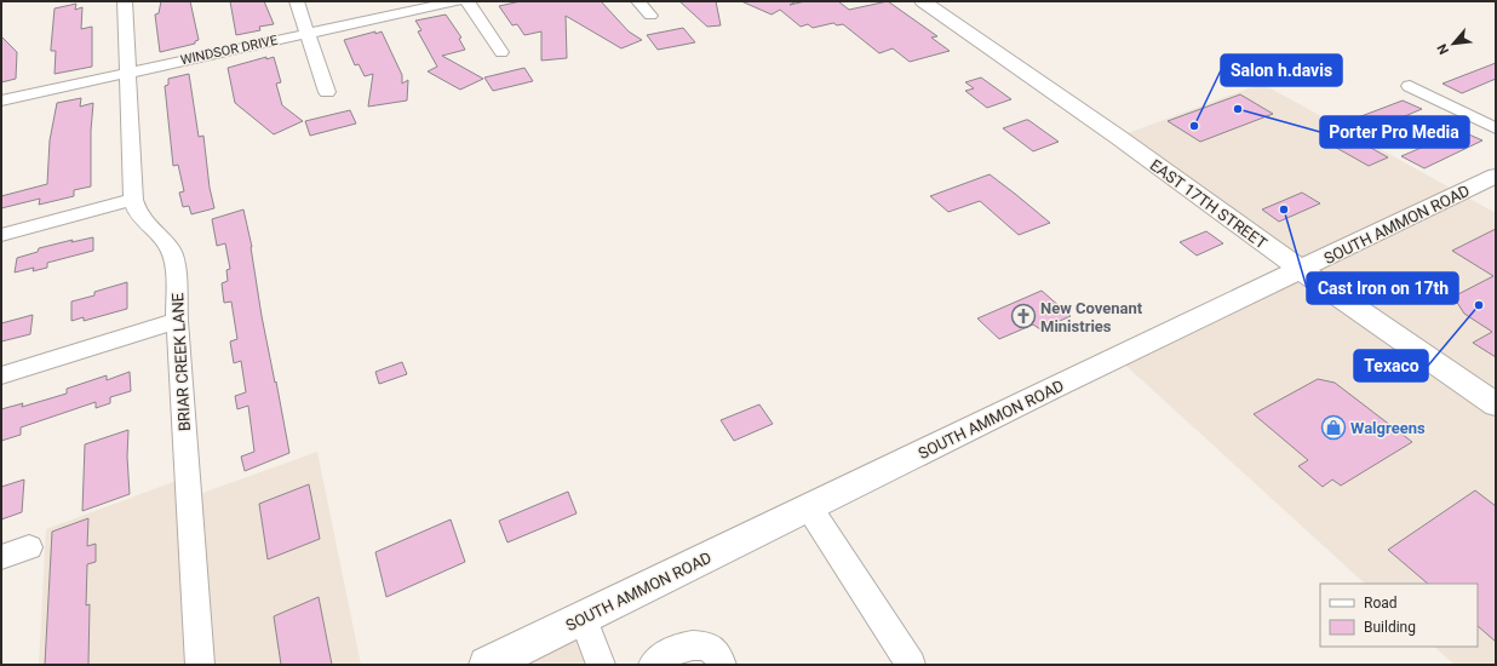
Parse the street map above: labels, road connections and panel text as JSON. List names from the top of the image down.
{
  "streets": {
    "main road": ["EAST 17TH STREET", "SOUTH AMMON ROAD"],
    "street": ["WINDSOR DRIVE", "BRIAR CREEK LANE"]
  },
  "crossings": [
    ["WINDSOR DRIVE", "BRIAR CREEK LANE"],
    ["EAST 17TH STREET", "SOUTH AMMON ROAD"]
  ],
  "places": {
    "other": [
      "Porter Pro Media",
      "Salon h.davis",
      "Cast Iron on 17th",
      "Texaco"
    ],
    "church": ["New Covenant Ministries"],
    "shop": ["Walgreens"]
  },
  "legend": ["Road", "Building"],
  "north": "bottom left"
}
